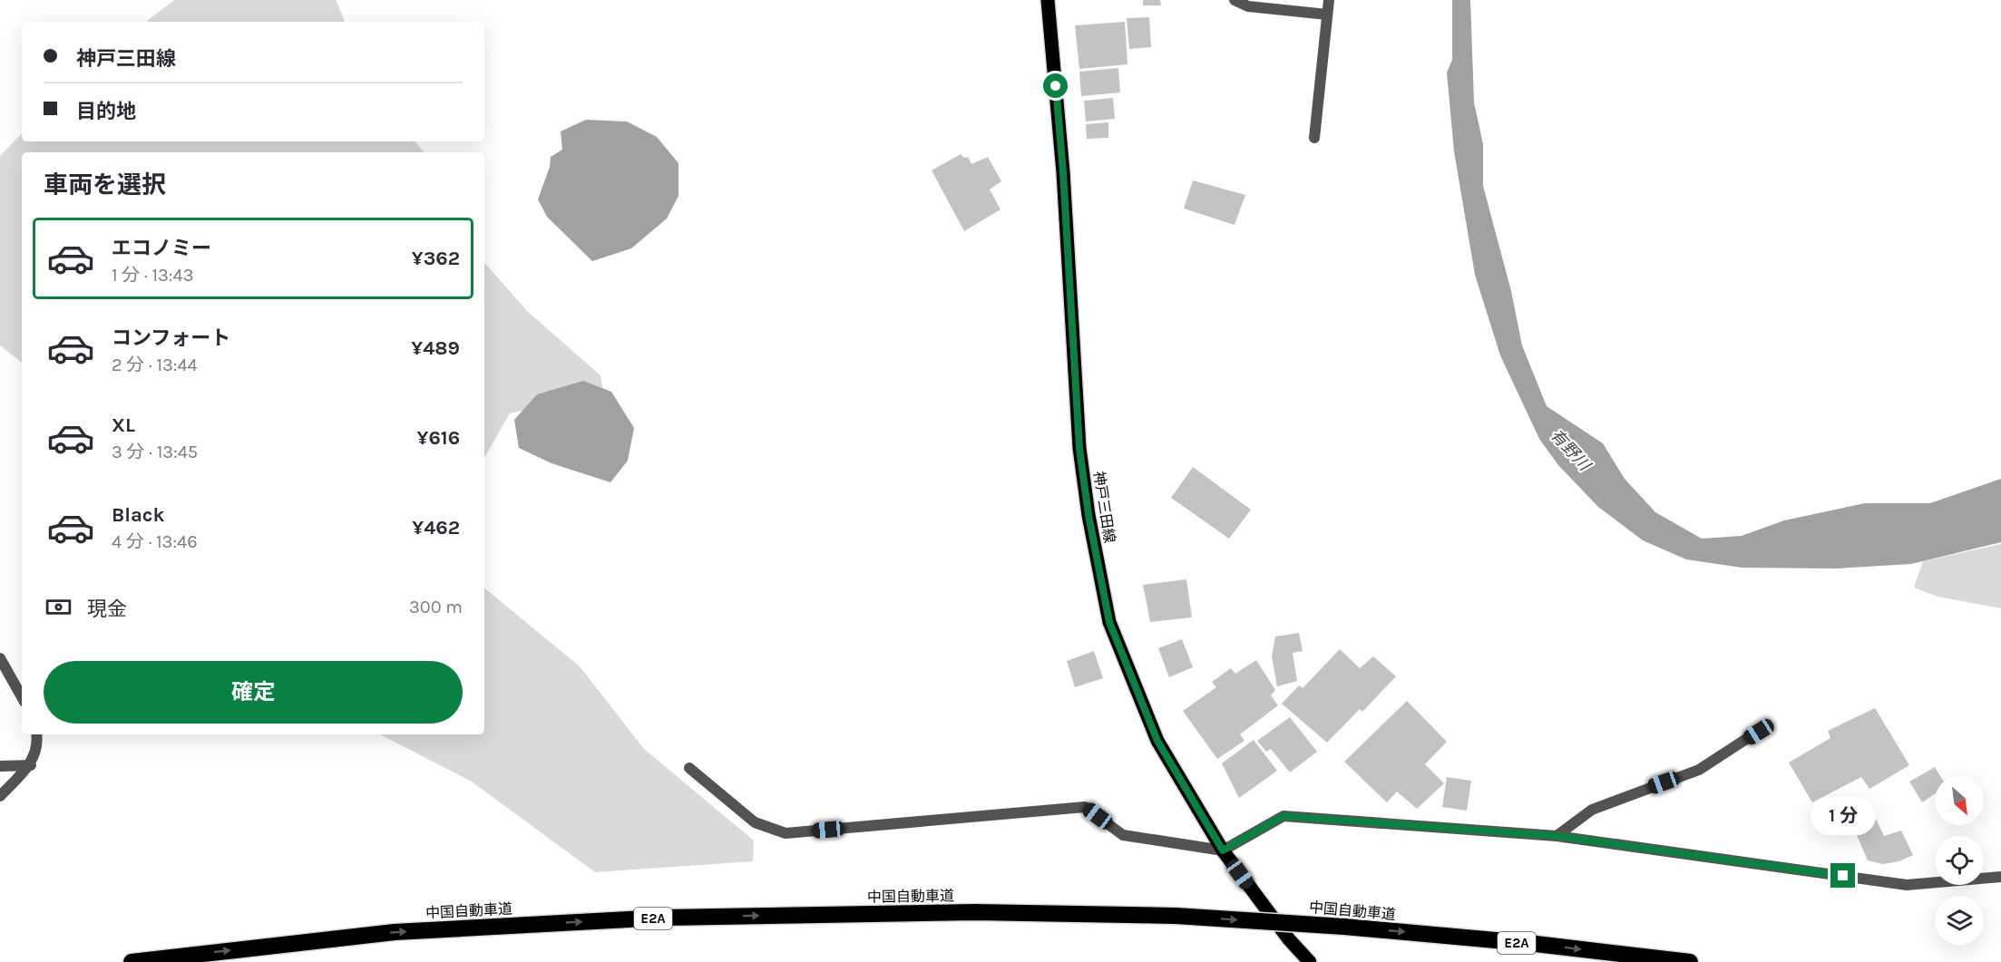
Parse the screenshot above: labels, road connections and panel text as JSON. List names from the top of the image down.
{
  "streets": {
    "highway": ["中国自動車道", "E2A"],
    "main road": ["神戸三田線"]
  },
  "one_way": ["中国自動車道"],
  "water": ["有野川"],
  "north": "bottom right",
  "page": {
    "banner": ["神戸三田線", "目的地"],
    "heading": "車両を選択",
    "list": [
      {
        "name": "エコノミー",
        "note": "1 分 · 13:43",
        "value": "¥362"
      },
      {
        "name": "コンフォート",
        "note": "2 分 · 13:44",
        "value": "¥489"
      },
      {
        "name": "XL",
        "note": "3 分 · 13:45",
        "value": "¥616"
      },
      {
        "name": "Black",
        "note": "4 分 · 13:46",
        "value": "¥462"
      }
    ],
    "pay": ["現金", "300 m"],
    "buttons": "確定",
    "bubble": "1 分"
  }
}
